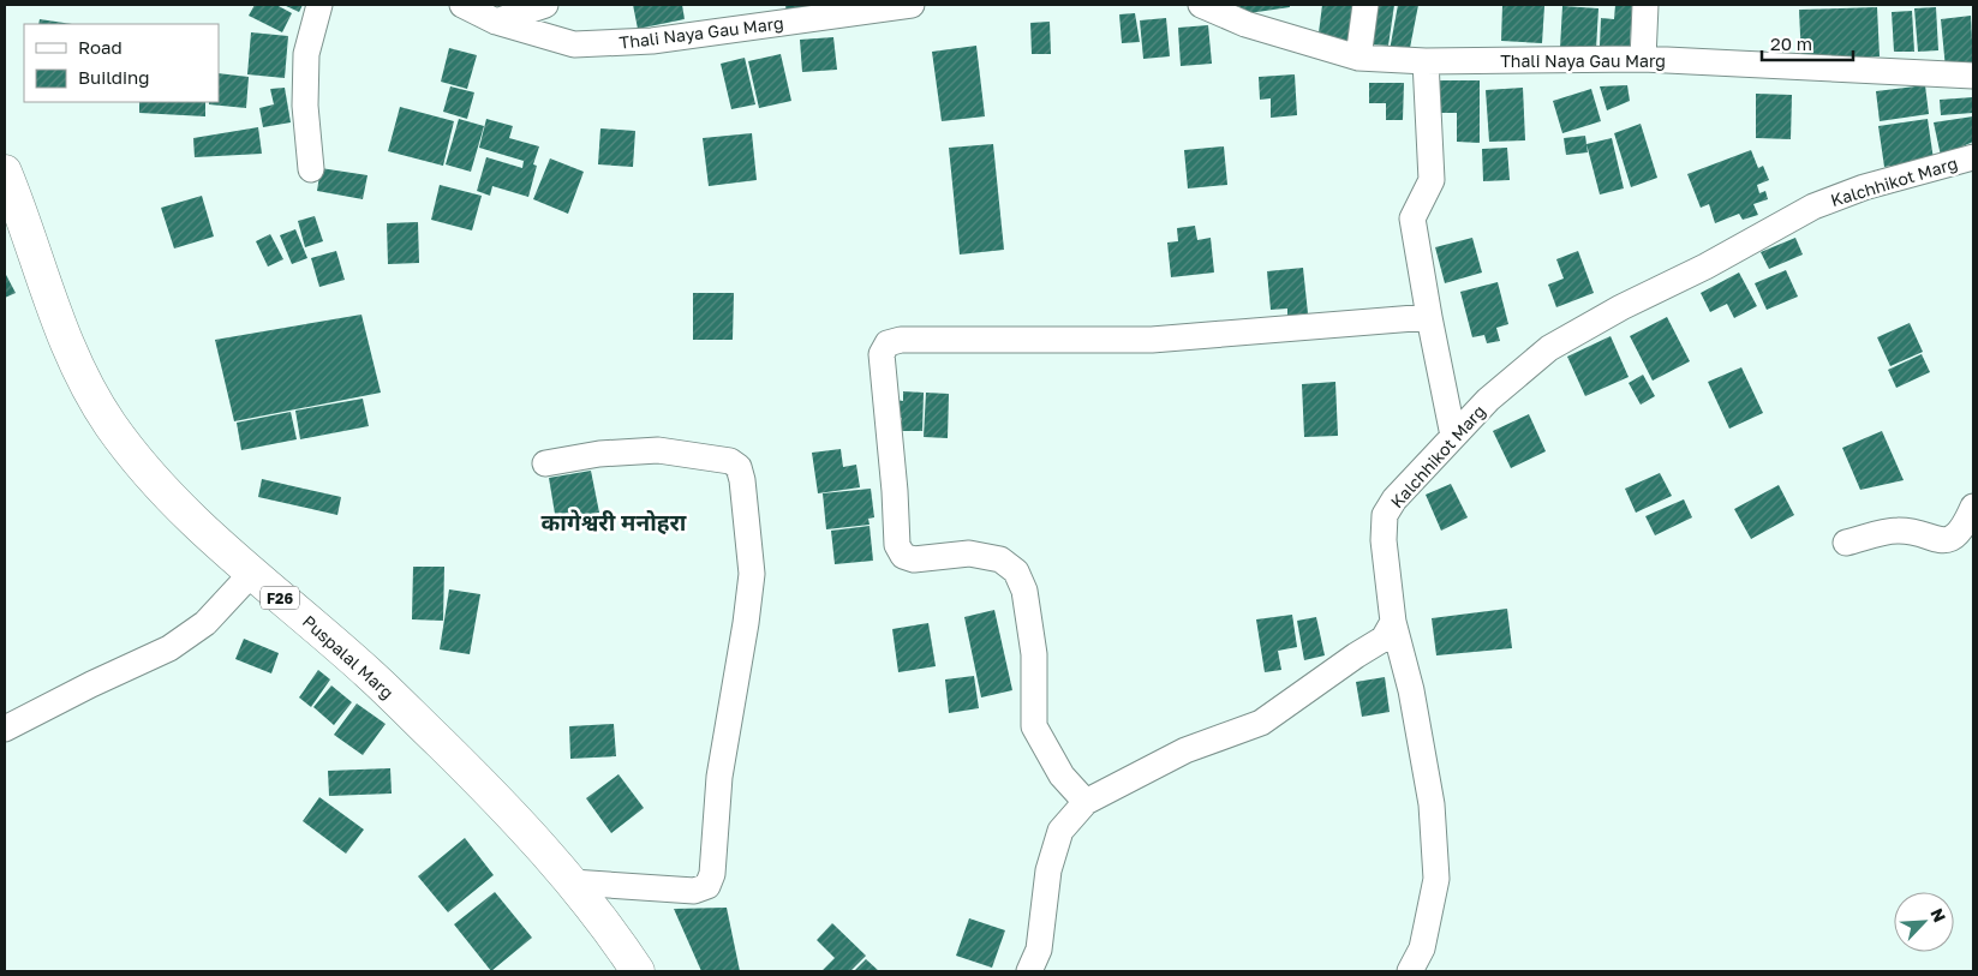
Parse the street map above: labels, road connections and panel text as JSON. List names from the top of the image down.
{
  "streets": {
    "main road": ["F26", "Puspalal Marg"],
    "street": ["Thali Naya Gau Marg", "Kalchhikot Marg"]
  },
  "districts": ["कागेश्वरी मनोहरा"],
  "legend": ["Road", "Building"],
  "scale_bar": "20 m",
  "north": "top right"
}
